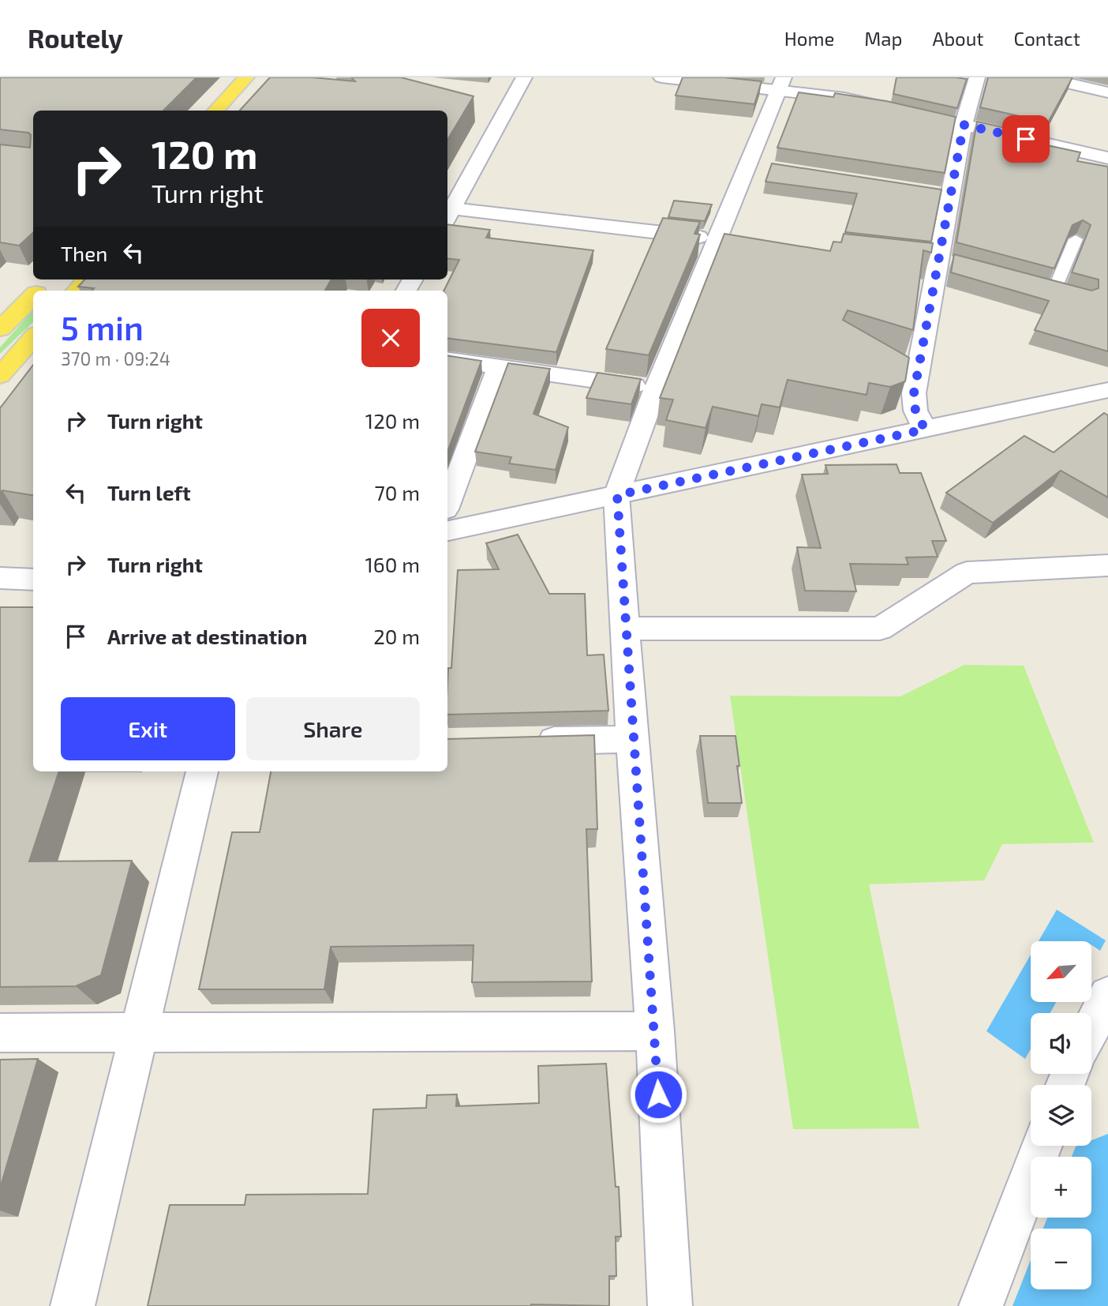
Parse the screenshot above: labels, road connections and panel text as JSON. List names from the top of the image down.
{
  "north": "bottom left",
  "page": {
    "header": "Routely",
    "nav": [
      "Home",
      "Map",
      "About",
      "Contact"
    ],
    "turn": ["120 m", "Turn right"],
    "then": "Then",
    "heading": ["5 min", "370 m · 09:24"],
    "list": [
      {
        "name": "Turn right",
        "value": "120 m"
      },
      {
        "name": "Turn left",
        "value": "70 m"
      },
      {
        "name": "Turn right",
        "value": "160 m"
      },
      {
        "name": "Arrive at destination",
        "value": "20 m"
      }
    ],
    "buttons": ["Exit", "Share"],
    "map_buttons": ["+", "−"]
  }
}
